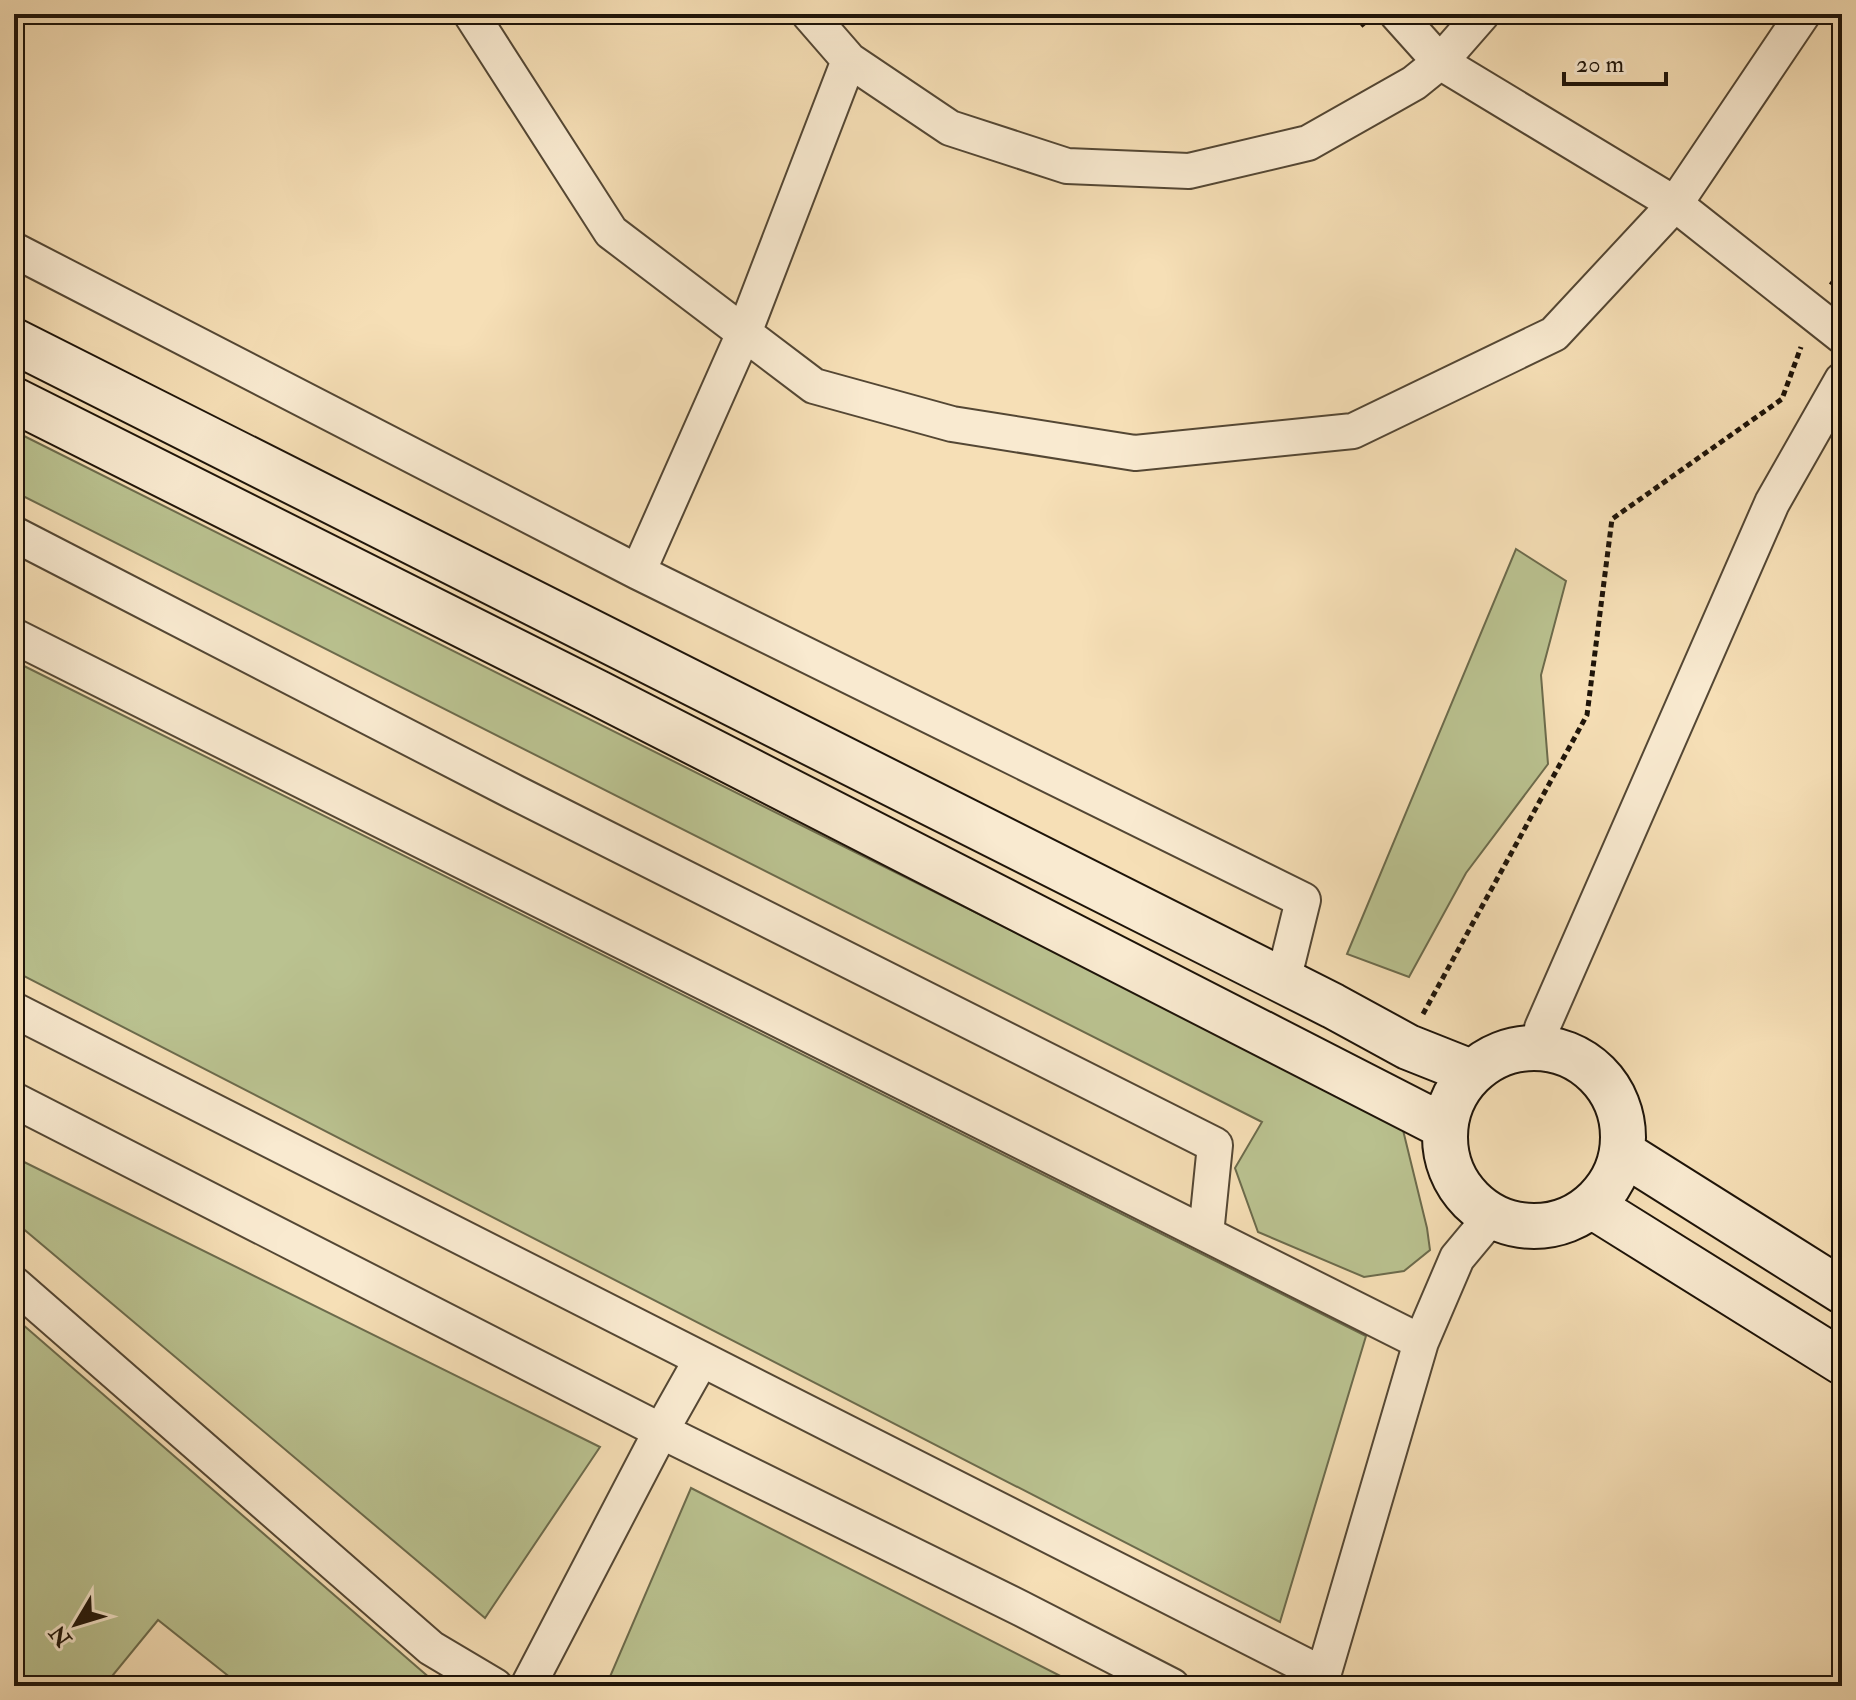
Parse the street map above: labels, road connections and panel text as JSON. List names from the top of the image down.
{
  "scale_bar": "20 m",
  "north": "bottom left"
}
